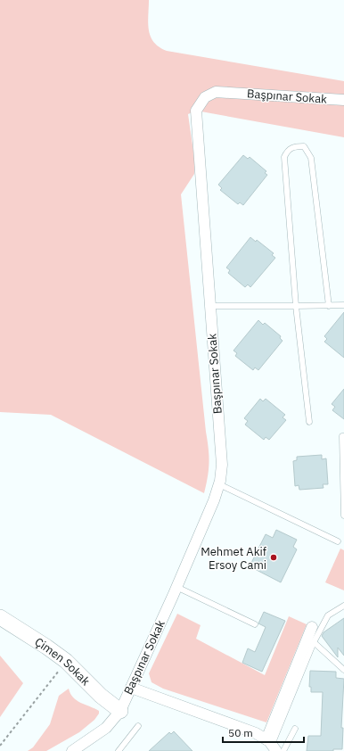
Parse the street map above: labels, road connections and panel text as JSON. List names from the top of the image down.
{
  "streets": {
    "main road": ["Çimen Sokak"],
    "street": ["Başpınar Sokak"]
  },
  "crossings": [
    ["Başpınar Sokak", "Çimen Sokak"]
  ],
  "places": ["Mehmet Akif Ersoy Cami"],
  "scale_bar": "50 m"
}
